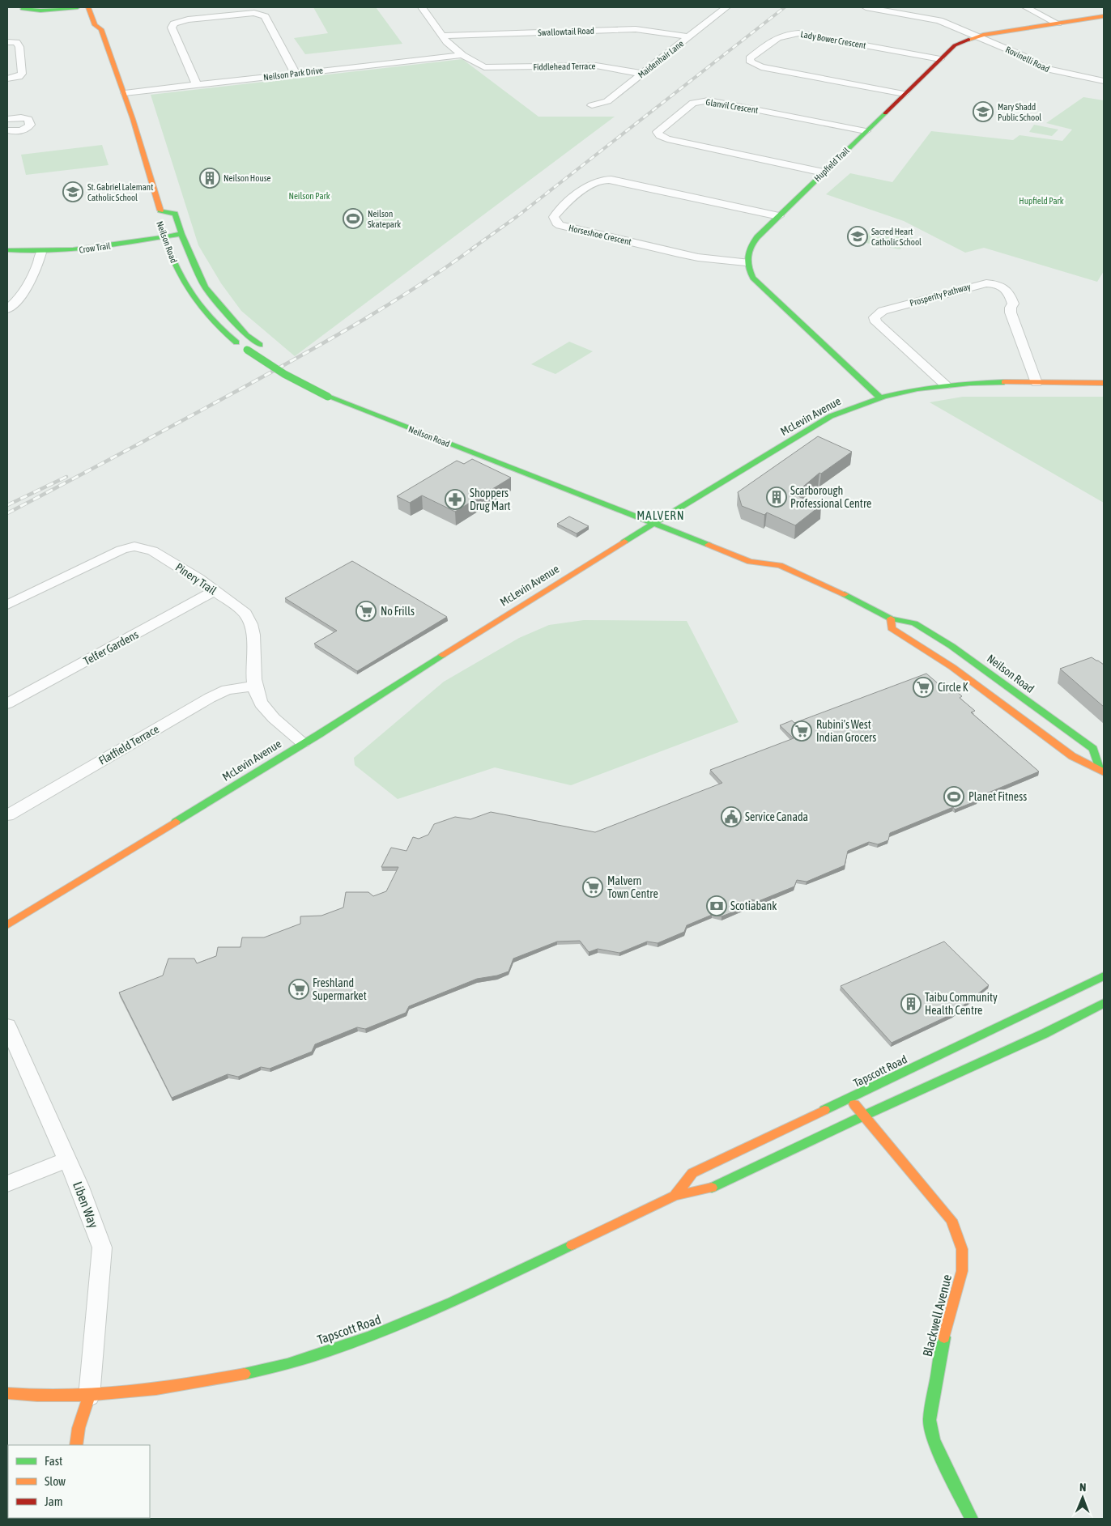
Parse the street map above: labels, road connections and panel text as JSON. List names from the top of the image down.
{
  "streets": {
    "street": [
      "Swallowtail Road",
      "Lady Bower Crescent",
      "Maidenhair Lane",
      "Rovinelli Road",
      "Fiddlehead Terrace",
      "Neilson Park Drive",
      "Glanvil Crescent",
      "Hupfield Trail",
      "Horseshoe Crescent",
      "Neilson Road",
      "Crow Trail",
      "Prosperity Pathway",
      "McLevin Avenue",
      "Pinery Trail",
      "Telfer Gardens",
      "Flatfield Terrace",
      "Tapscott Road",
      "Liben Way",
      "Blackwell Avenue"
    ]
  },
  "crossings": [
    ["Swallowtail Road", "Maidenhair Lane"],
    ["Lady Bower Crescent", "Hupfield Trail"],
    ["Maidenhair Lane", "Fiddlehead Terrace"],
    ["Rovinelli Road", "Hupfield Trail"],
    ["Neilson Park Drive", "Neilson Road"],
    ["Glanvil Crescent", "Hupfield Trail"],
    ["Hupfield Trail", "Horseshoe Crescent"],
    ["Neilson Road", "Crow Trail"],
    ["Neilson Road", "McLevin Avenue"],
    ["Prosperity Pathway", "McLevin Avenue"],
    ["McLevin Avenue", "Pinery Trail"],
    ["Pinery Trail", "Telfer Gardens"],
    ["Pinery Trail", "Flatfield Terrace"],
    ["Tapscott Road", "Liben Way"],
    ["Tapscott Road", "Blackwell Avenue"]
  ],
  "districts": ["MALVERN"],
  "parks": ["Neilson Park", "Hupfield Park"],
  "places": {
    "school or university": ["Mary Shadd Public School", "St. Gabriel Lalemant Catholic School", "Sacred Heart Catholic School"],
    "building": ["Neilson House", "Scarborough Professional Centre", "Taibu Community Health Centre"],
    "sports": ["Neilson Skatepark", "Planet Fitness"],
    "pharmacy": ["Shoppers Drug Mart"],
    "supermarket": [
      "No Frills",
      "Circle K",
      "Rubini's West Indian Grocers",
      "Malvern Town Centre",
      "Freshland Supermarket"
    ],
    "public building": ["Service Canada"],
    "bank": ["Scotiabank"]
  },
  "legend": ["Fast", "Slow", "Jam"],
  "north": "top"
}
